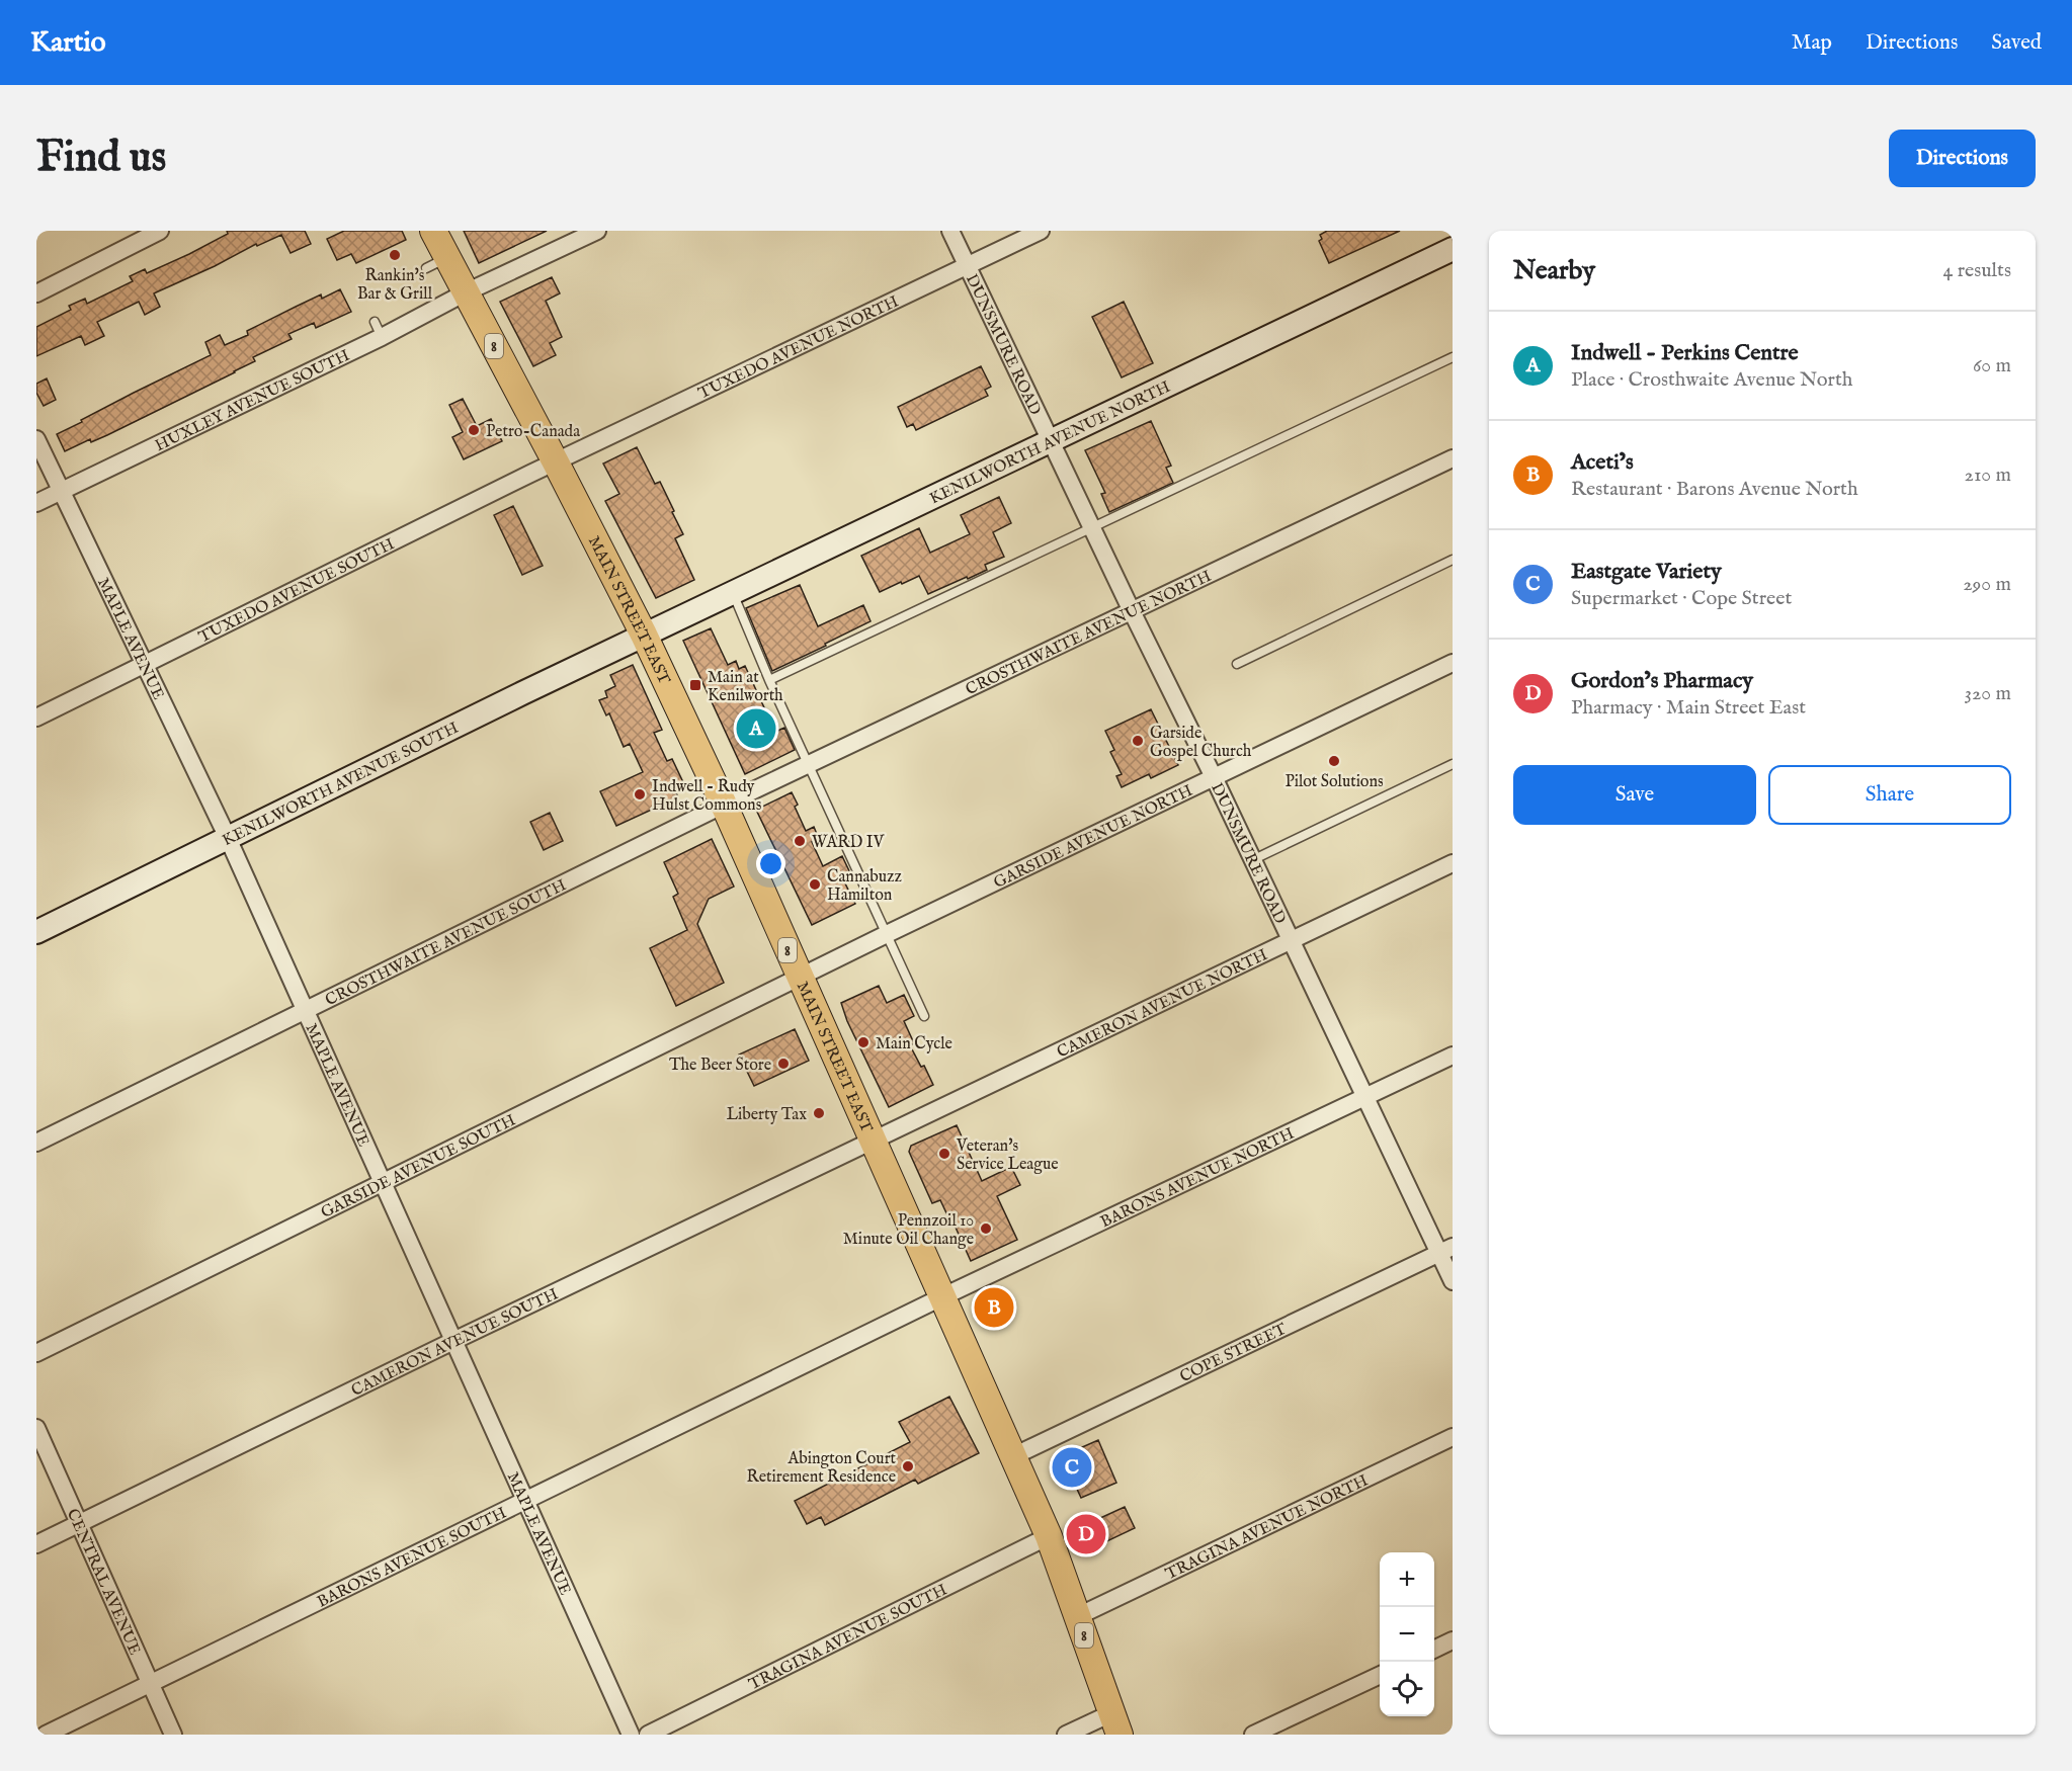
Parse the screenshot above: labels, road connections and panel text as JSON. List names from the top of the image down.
{
  "streets": {
    "main road": [
      "8",
      "KENILWORTH AVENUE NORTH",
      "MAIN STREET EAST",
      "KENILWORTH AVENUE SOUTH"
    ],
    "street": [
      "DUNSMURE ROAD",
      "TUXEDO AVENUE NORTH",
      "HUXLEY AVENUE SOUTH",
      "TUXEDO AVENUE SOUTH",
      "CROSTHWAITE AVENUE NORTH",
      "MAPLE AVENUE",
      "GARSIDE AVENUE NORTH",
      "CROSTHWAITE AVENUE SOUTH",
      "CAMERON AVENUE NORTH",
      "GARSIDE AVENUE SOUTH",
      "BARONS AVENUE NORTH",
      "CAMERON AVENUE SOUTH",
      "COPE STREET",
      "TRAGINA AVENUE NORTH",
      "BARONS AVENUE SOUTH",
      "CENTRAL AVENUE",
      "TRAGINA AVENUE SOUTH"
    ]
  },
  "crossings": [
    ["DUNSMURE ROAD", "TUXEDO AVENUE NORTH"],
    ["DUNSMURE ROAD", "KENILWORTH AVENUE NORTH"],
    ["DUNSMURE ROAD", "CROSTHWAITE AVENUE NORTH"],
    ["DUNSMURE ROAD", "GARSIDE AVENUE NORTH"],
    ["DUNSMURE ROAD", "CAMERON AVENUE NORTH"],
    ["DUNSMURE ROAD", "BARONS AVENUE NORTH"],
    ["DUNSMURE ROAD", "COPE STREET"],
    ["TUXEDO AVENUE NORTH", "TUXEDO AVENUE SOUTH"],
    ["TUXEDO AVENUE NORTH", "MAIN STREET EAST"],
    ["HUXLEY AVENUE SOUTH", "MAIN STREET EAST"],
    ["HUXLEY AVENUE SOUTH", "MAPLE AVENUE"],
    ["KENILWORTH AVENUE NORTH", "MAIN STREET EAST"],
    ["KENILWORTH AVENUE NORTH", "KENILWORTH AVENUE SOUTH"],
    ["TUXEDO AVENUE SOUTH", "MAIN STREET EAST"],
    ["TUXEDO AVENUE SOUTH", "MAPLE AVENUE"],
    ["MAIN STREET EAST", "CROSTHWAITE AVENUE NORTH"],
    ["MAIN STREET EAST", "KENILWORTH AVENUE SOUTH"],
    ["MAIN STREET EAST", "GARSIDE AVENUE NORTH"],
    ["MAIN STREET EAST", "CROSTHWAITE AVENUE SOUTH"],
    ["MAIN STREET EAST", "CAMERON AVENUE NORTH"],
    ["MAIN STREET EAST", "GARSIDE AVENUE SOUTH"],
    ["MAIN STREET EAST", "BARONS AVENUE NORTH"],
    ["MAIN STREET EAST", "CAMERON AVENUE SOUTH"],
    ["MAIN STREET EAST", "COPE STREET"],
    ["MAIN STREET EAST", "TRAGINA AVENUE NORTH"],
    ["MAIN STREET EAST", "BARONS AVENUE SOUTH"],
    ["MAIN STREET EAST", "TRAGINA AVENUE SOUTH"],
    ["CROSTHWAITE AVENUE NORTH", "CROSTHWAITE AVENUE SOUTH"],
    ["MAPLE AVENUE", "KENILWORTH AVENUE SOUTH"],
    ["MAPLE AVENUE", "CROSTHWAITE AVENUE SOUTH"],
    ["MAPLE AVENUE", "GARSIDE AVENUE SOUTH"],
    ["MAPLE AVENUE", "CAMERON AVENUE SOUTH"],
    ["MAPLE AVENUE", "BARONS AVENUE SOUTH"],
    ["GARSIDE AVENUE NORTH", "GARSIDE AVENUE SOUTH"],
    ["CAMERON AVENUE NORTH", "CAMERON AVENUE SOUTH"],
    ["BARONS AVENUE NORTH", "BARONS AVENUE SOUTH"],
    ["CAMERON AVENUE SOUTH", "CENTRAL AVENUE"],
    ["BARONS AVENUE SOUTH", "CENTRAL AVENUE"]
  ],
  "places": {
    "other": [
      "Rankin's Bar & Grill",
      "Petro-Canada",
      "Garside Gospel Church",
      "Pilot Solutions",
      "Indwell - Rudy Hulst Commons",
      "WARD IV",
      "Cannabuzz Hamilton",
      "Main Cycle",
      "The Beer Store",
      "Liberty Tax",
      "Veteran's Service League",
      "Pennzoil 10 Minute Oil Change",
      "Abington Court Retirement Residence"
    ],
    "transit": ["Main at Kenilworth"]
  },
  "page": {
    "header": "Kartio",
    "nav": ["Map", "Directions", "Saved"],
    "buttons": [
      "Directions",
      ["Save", "Share"]
    ],
    "title": "Find us",
    "heading": ["Nearby", "4 results"],
    "list": [
      {
        "mark": "A",
        "name": "Indwell - Perkins Centre",
        "note": "Place · Crosthwaite Avenue North",
        "value": "60 m"
      },
      {
        "mark": "B",
        "name": "Aceti’s",
        "note": "Restaurant · Barons Avenue North",
        "value": "210 m"
      },
      {
        "mark": "C",
        "name": "Eastgate Variety",
        "note": "Supermarket · Cope Street",
        "value": "290 m"
      },
      {
        "mark": "D",
        "name": "Gordon’s Pharmacy",
        "note": "Pharmacy · Main Street East",
        "value": "320 m"
      }
    ],
    "pins": [
      "A",
      "B",
      "C",
      "D"
    ],
    "map_buttons": ["+", "−"]
  }
}
